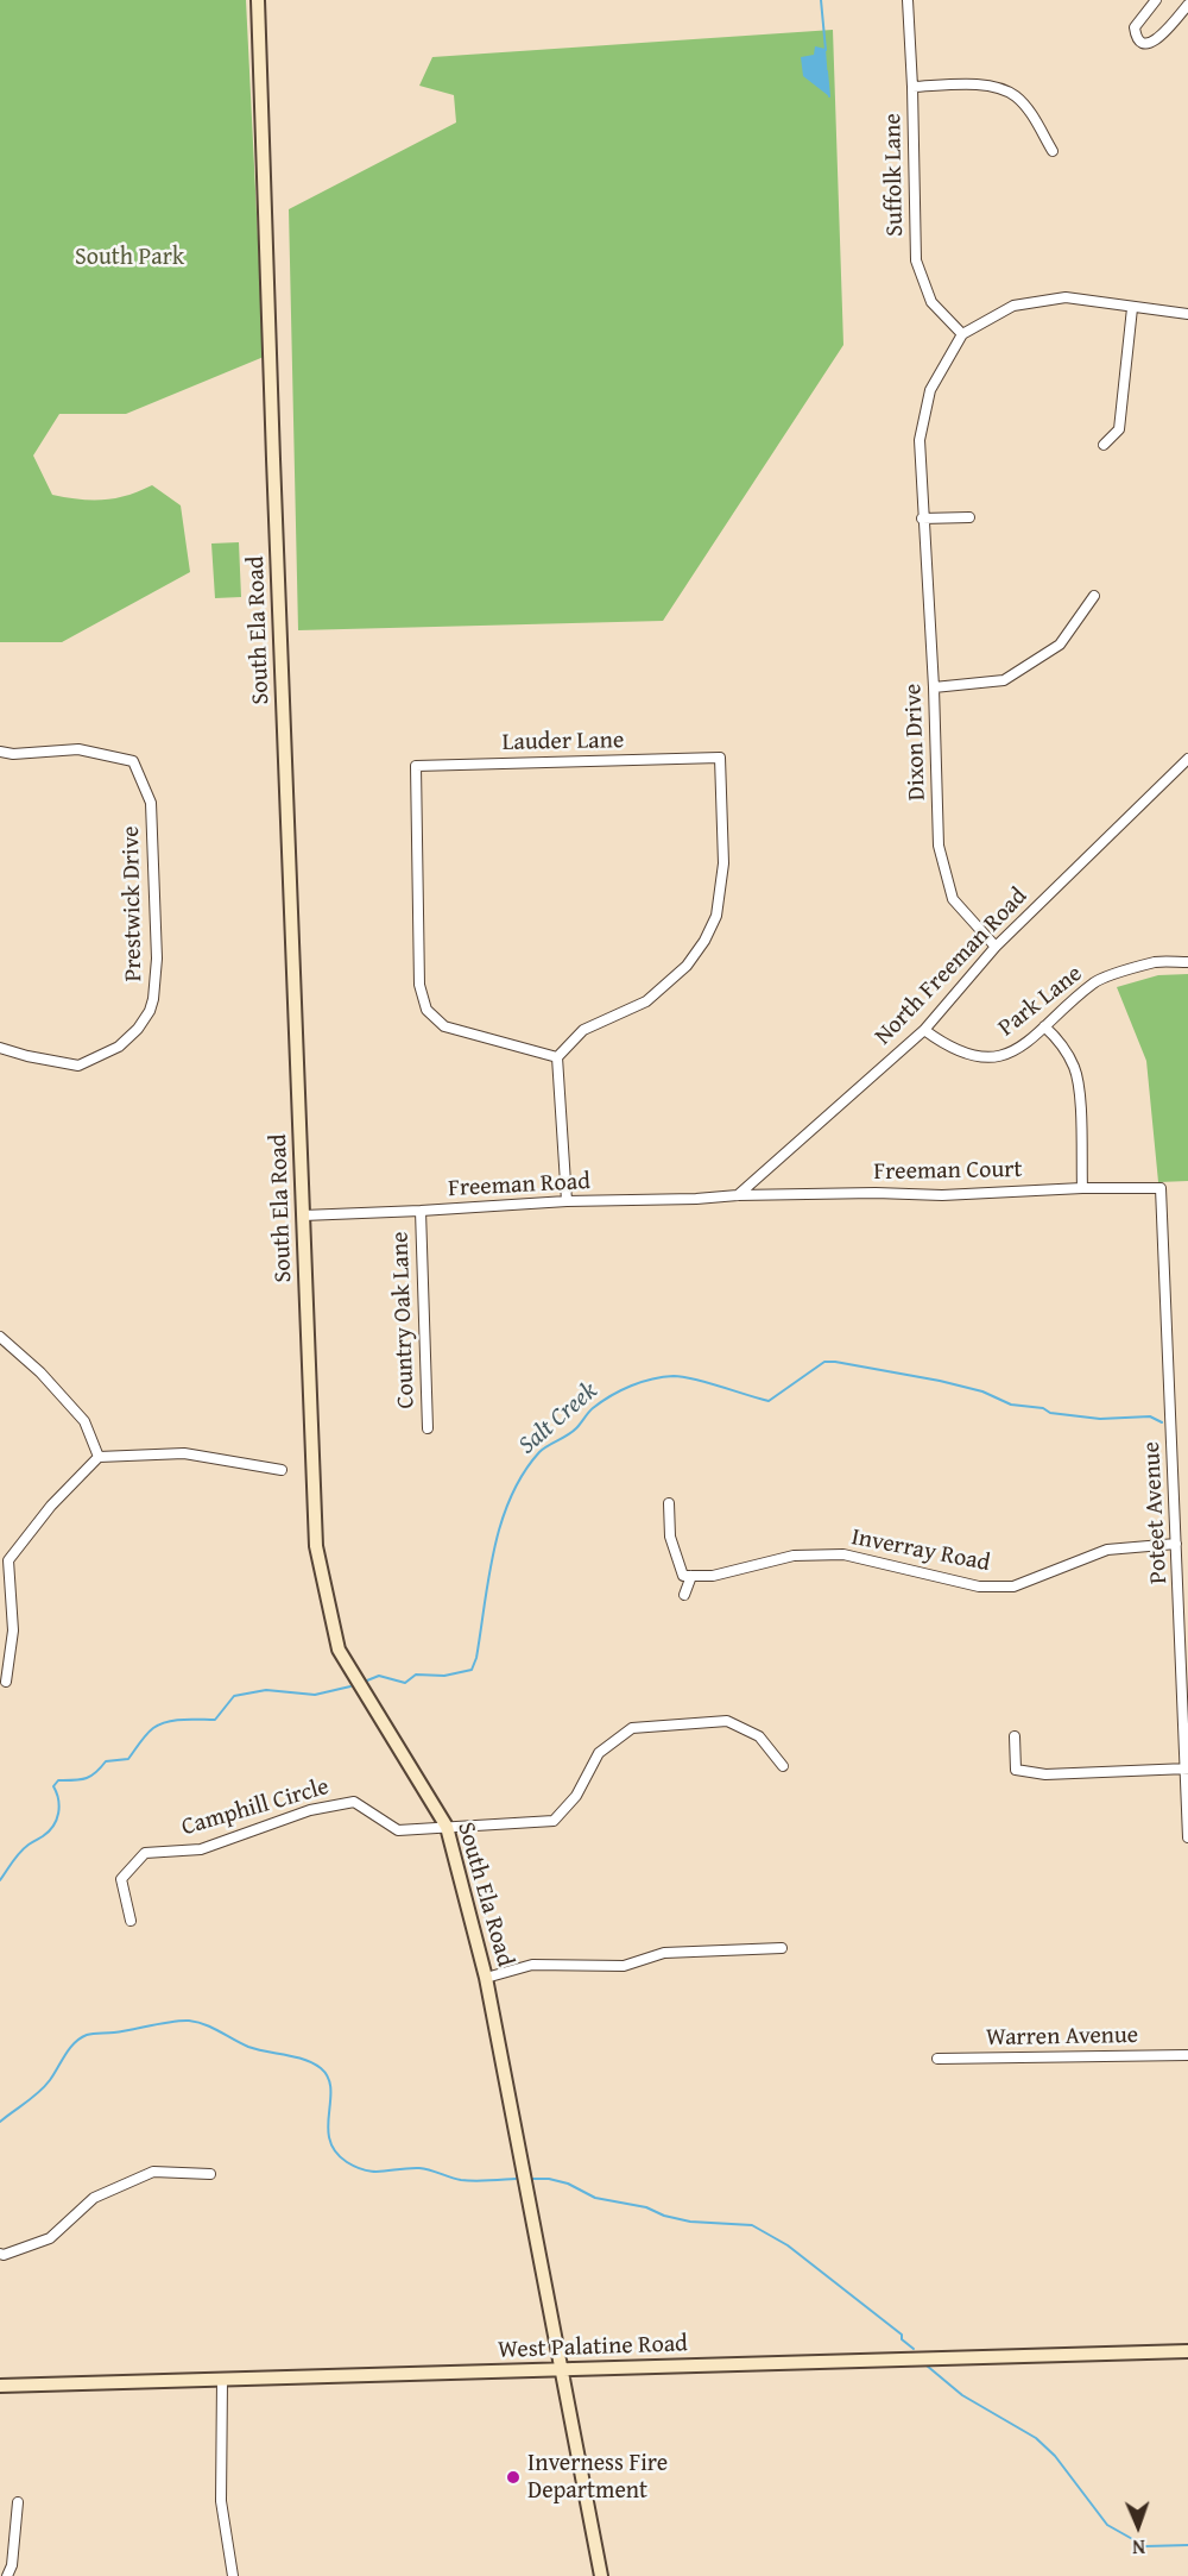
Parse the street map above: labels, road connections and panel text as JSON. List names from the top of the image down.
{
  "streets": {
    "main road": ["South Ela Road", "West Palatine Road"],
    "street": [
      "Suffolk Lane",
      "Lauder Lane",
      "Dixon Drive",
      "Prestwick Drive",
      "North Freeman Road",
      "Park Lane",
      "Freeman Court",
      "Freeman Road",
      "Country Oak Lane",
      "Poteet Avenue",
      "Inverray Road",
      "Camphill Circle",
      "Warren Avenue"
    ]
  },
  "crossings": [
    ["Suffolk Lane", "Dixon Drive"],
    ["South Ela Road", "Freeman Road"],
    ["South Ela Road", "Camphill Circle"],
    ["South Ela Road", "West Palatine Road"],
    ["Dixon Drive", "North Freeman Road"],
    ["North Freeman Road", "Park Lane"],
    ["North Freeman Road", "Freeman Court"],
    ["North Freeman Road", "Freeman Road"],
    ["Freeman Court", "Freeman Road"],
    ["Freeman Court", "Poteet Avenue"],
    ["Freeman Road", "Country Oak Lane"],
    ["Poteet Avenue", "Inverray Road"]
  ],
  "water": ["Salt Creek"],
  "parks": ["South Park"],
  "places": ["Inverness Fire Department"],
  "north": "bottom"
}
